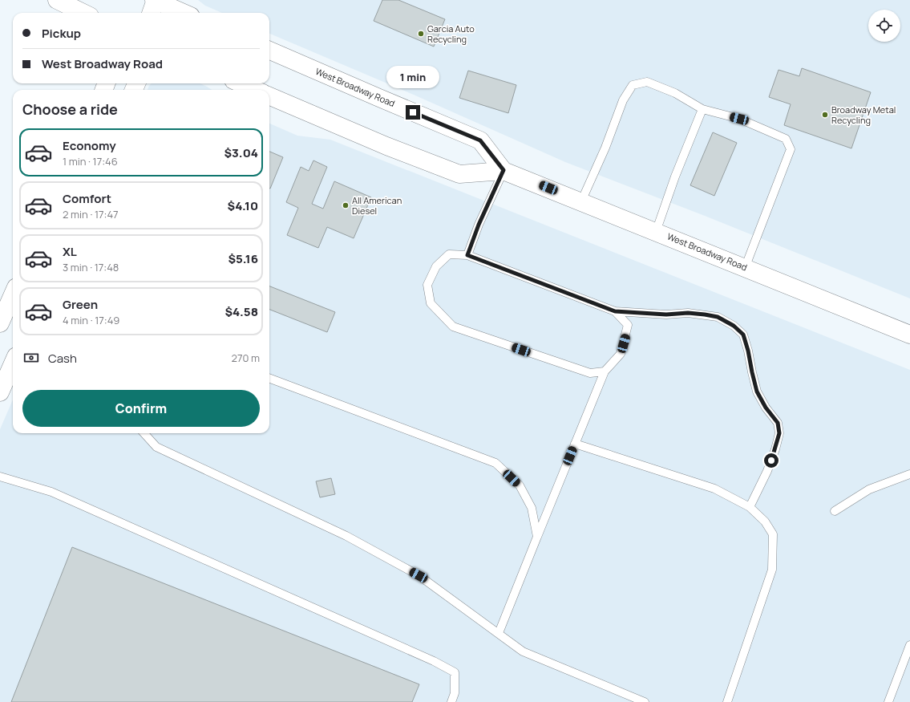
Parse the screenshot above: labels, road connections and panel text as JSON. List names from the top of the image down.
{
  "streets": {
    "main road": ["West Broadway Road"]
  },
  "places": ["Garcia Auto Recycling", "Broadway Metal Recycling", "All American Diesel"],
  "page": {
    "banner": ["Pickup", "West Broadway Road"],
    "bubble": "1 min",
    "heading": "Choose a ride",
    "list": [
      {
        "name": "Economy",
        "note": "1 min · 17:46",
        "value": "$3.04"
      },
      {
        "name": "Comfort",
        "note": "2 min · 17:47",
        "value": "$4.10"
      },
      {
        "name": "XL",
        "note": "3 min · 17:48",
        "value": "$5.16"
      },
      {
        "name": "Green",
        "note": "4 min · 17:49",
        "value": "$4.58"
      }
    ],
    "pay": ["Cash", "270 m"],
    "buttons": "Confirm"
  }
}
